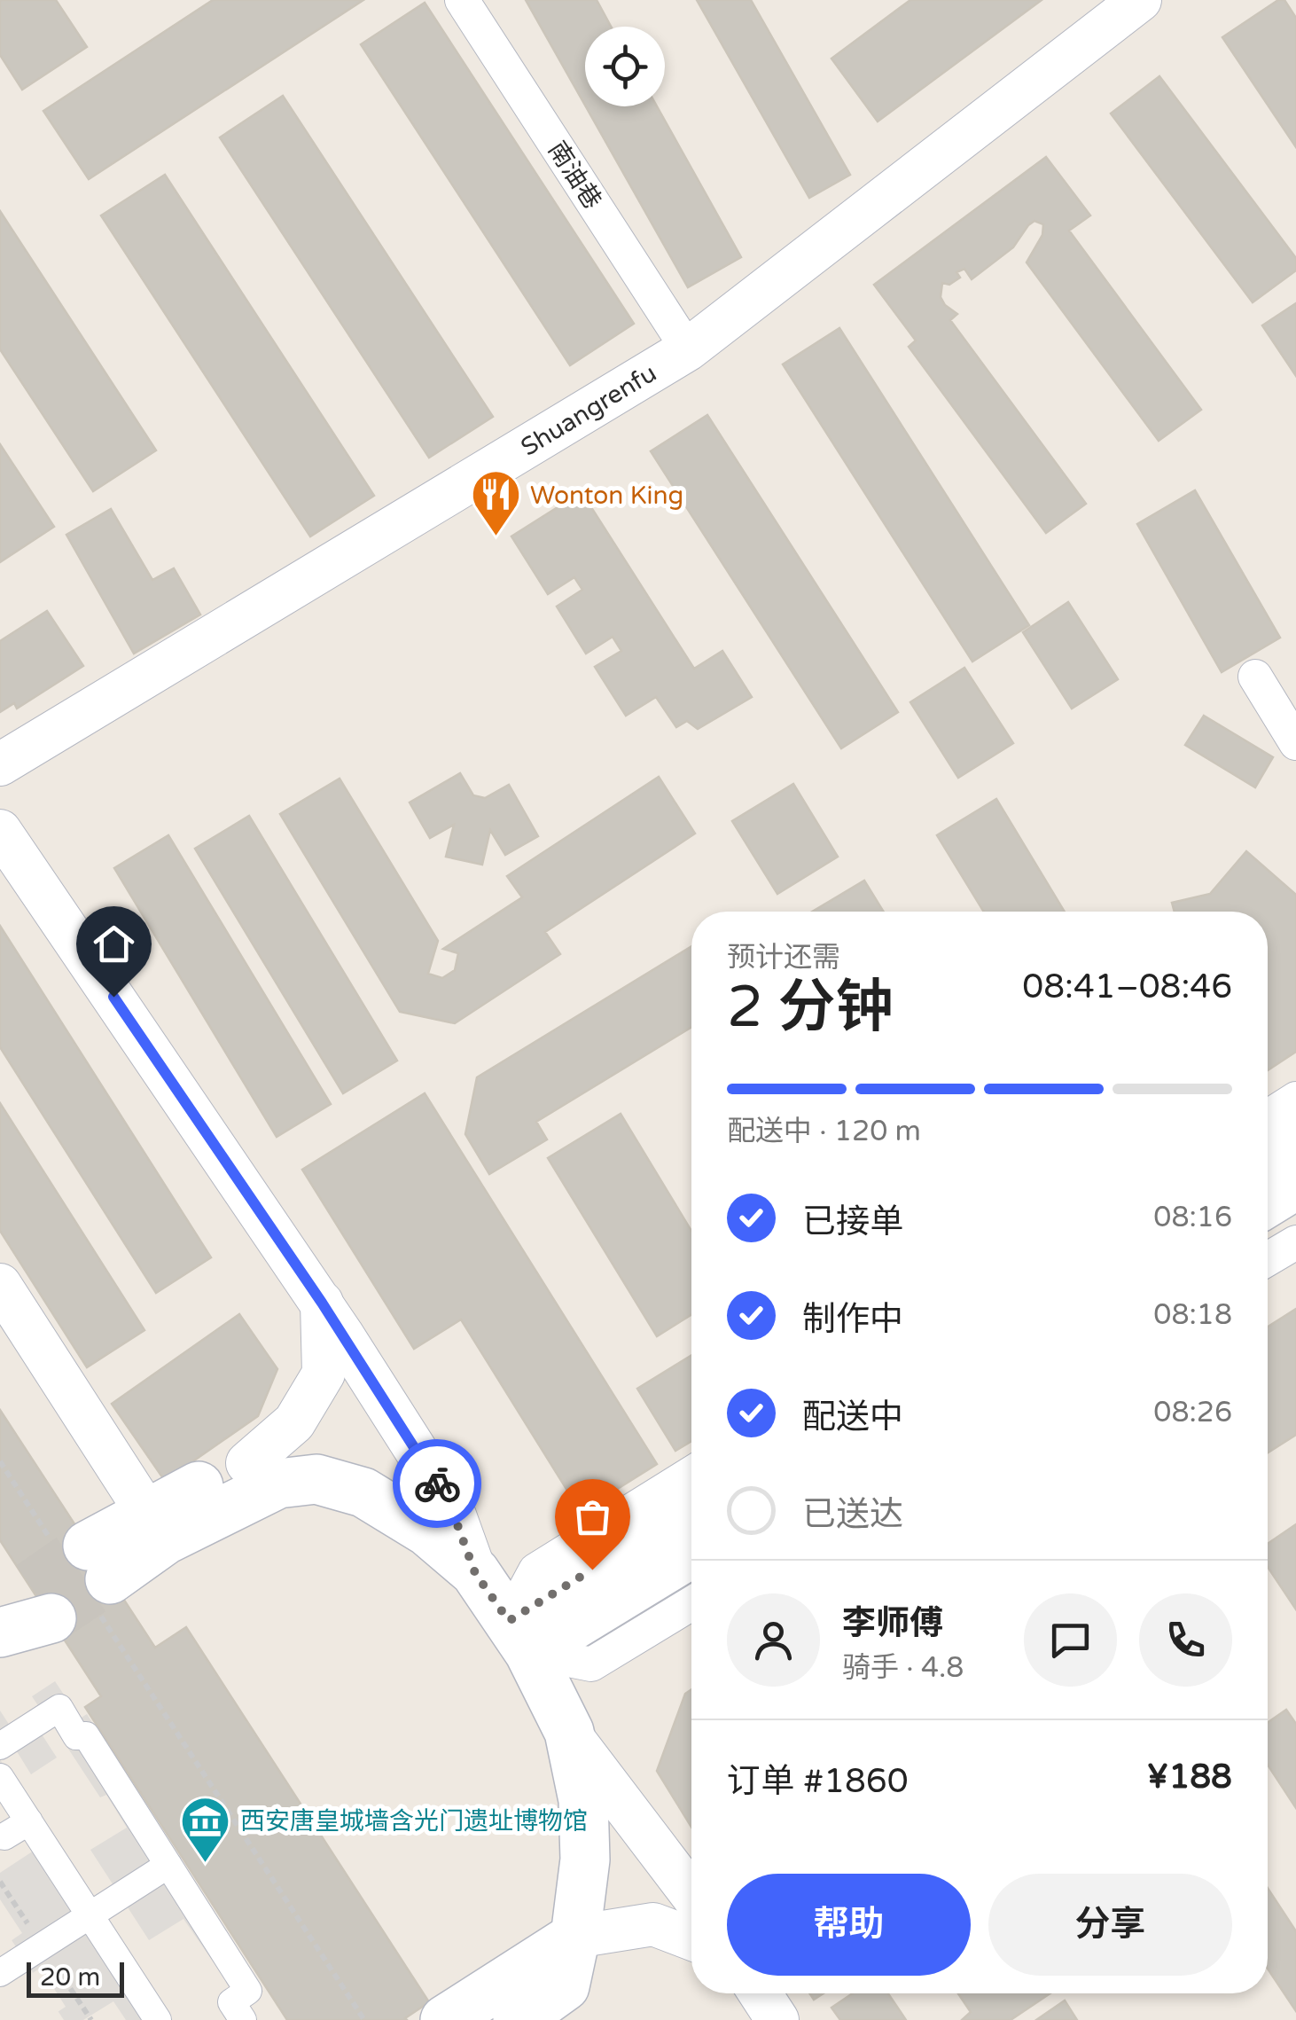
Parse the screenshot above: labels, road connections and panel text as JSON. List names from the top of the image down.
{
  "streets": {
    "street": ["南油巷", "Shuangrenfu"]
  },
  "crossings": [
    ["南油巷", "Shuangrenfu"]
  ],
  "places": {
    "restaurant": ["Wonton King"],
    "museum": ["西安唐皇城墙含光门遗址博物馆"]
  },
  "scale_bar": "20 m",
  "page": {
    "heading": ["2 分钟", "预计还需", "08:41–08:46"],
    "panel": [
      "李师傅",
      "骑手 · 4.8",
      "订单 #1860",
      "¥188"
    ],
    "bar": "配送中 · 120 m",
    "list": [
      ["已接单", "08:16"],
      ["制作中", "08:18"],
      ["配送中", "08:26"],
      "已送达"
    ],
    "buttons": ["帮助", "分享"],
    "scale": "20 m"
  }
}
